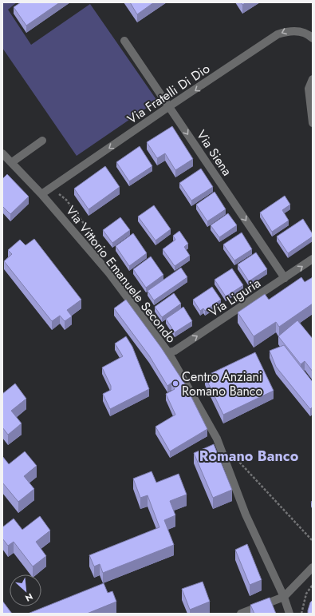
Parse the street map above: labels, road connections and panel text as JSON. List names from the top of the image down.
{
  "streets": {
    "street": [
      "Via Fratelli Di Dio",
      "Via Siena",
      "Via Vittorio Emanuele Secondo",
      "Via Liguria"
    ]
  },
  "crossings": [
    ["Via Fratelli Di Dio", "Via Siena"],
    ["Via Fratelli Di Dio", "Via Vittorio Emanuele Secondo"],
    ["Via Siena", "Via Liguria"],
    ["Via Vittorio Emanuele Secondo", "Via Liguria"]
  ],
  "one_way": ["Via Fratelli Di Dio", "Via Siena", "Via Liguria"],
  "districts": ["Romano Banco"],
  "places": ["Centro Anziani Romano Banco"],
  "north": "bottom right"
}
